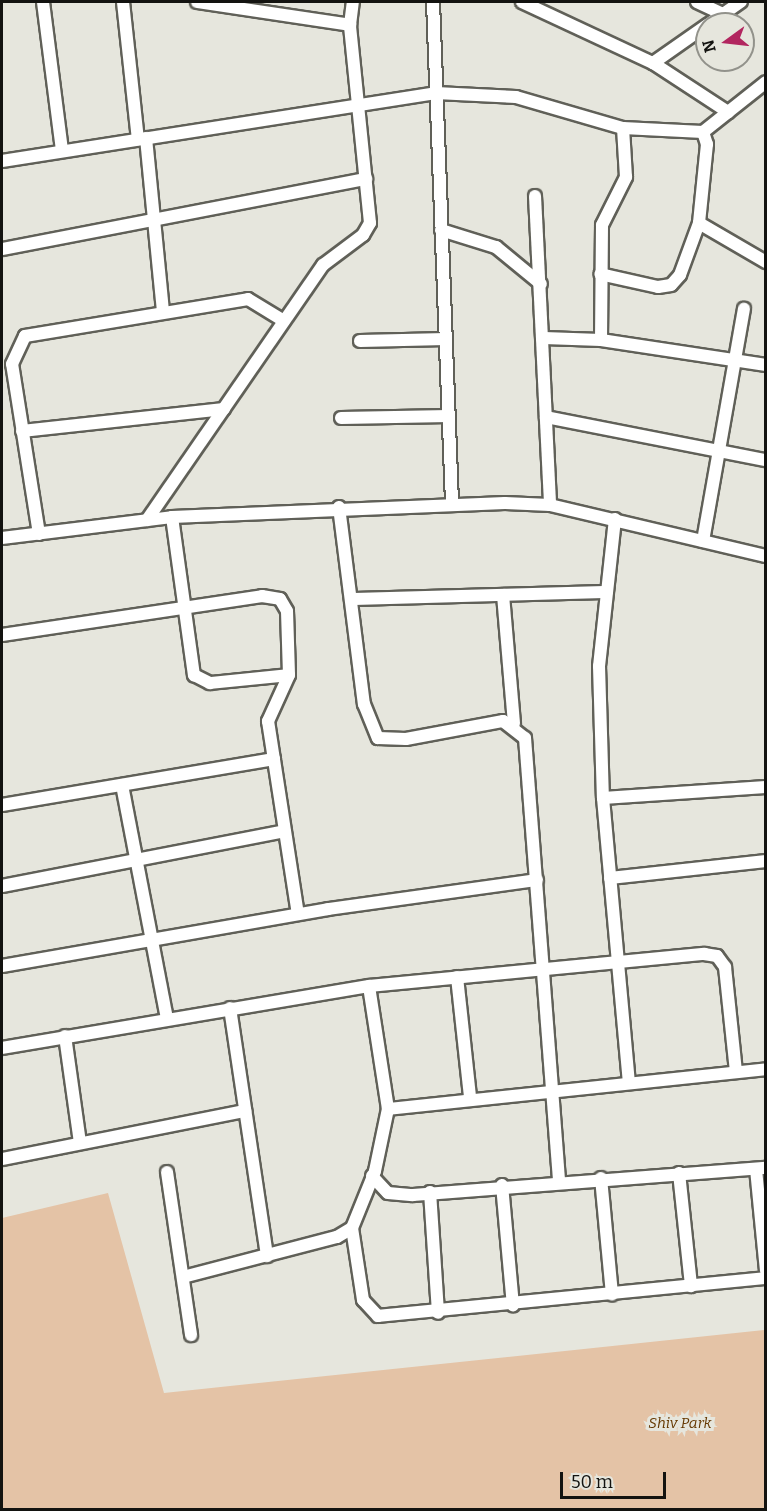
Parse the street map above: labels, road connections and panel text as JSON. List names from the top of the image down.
{
  "parks": ["Shiv Park"],
  "scale_bar": "50 m",
  "north": "left"
}
